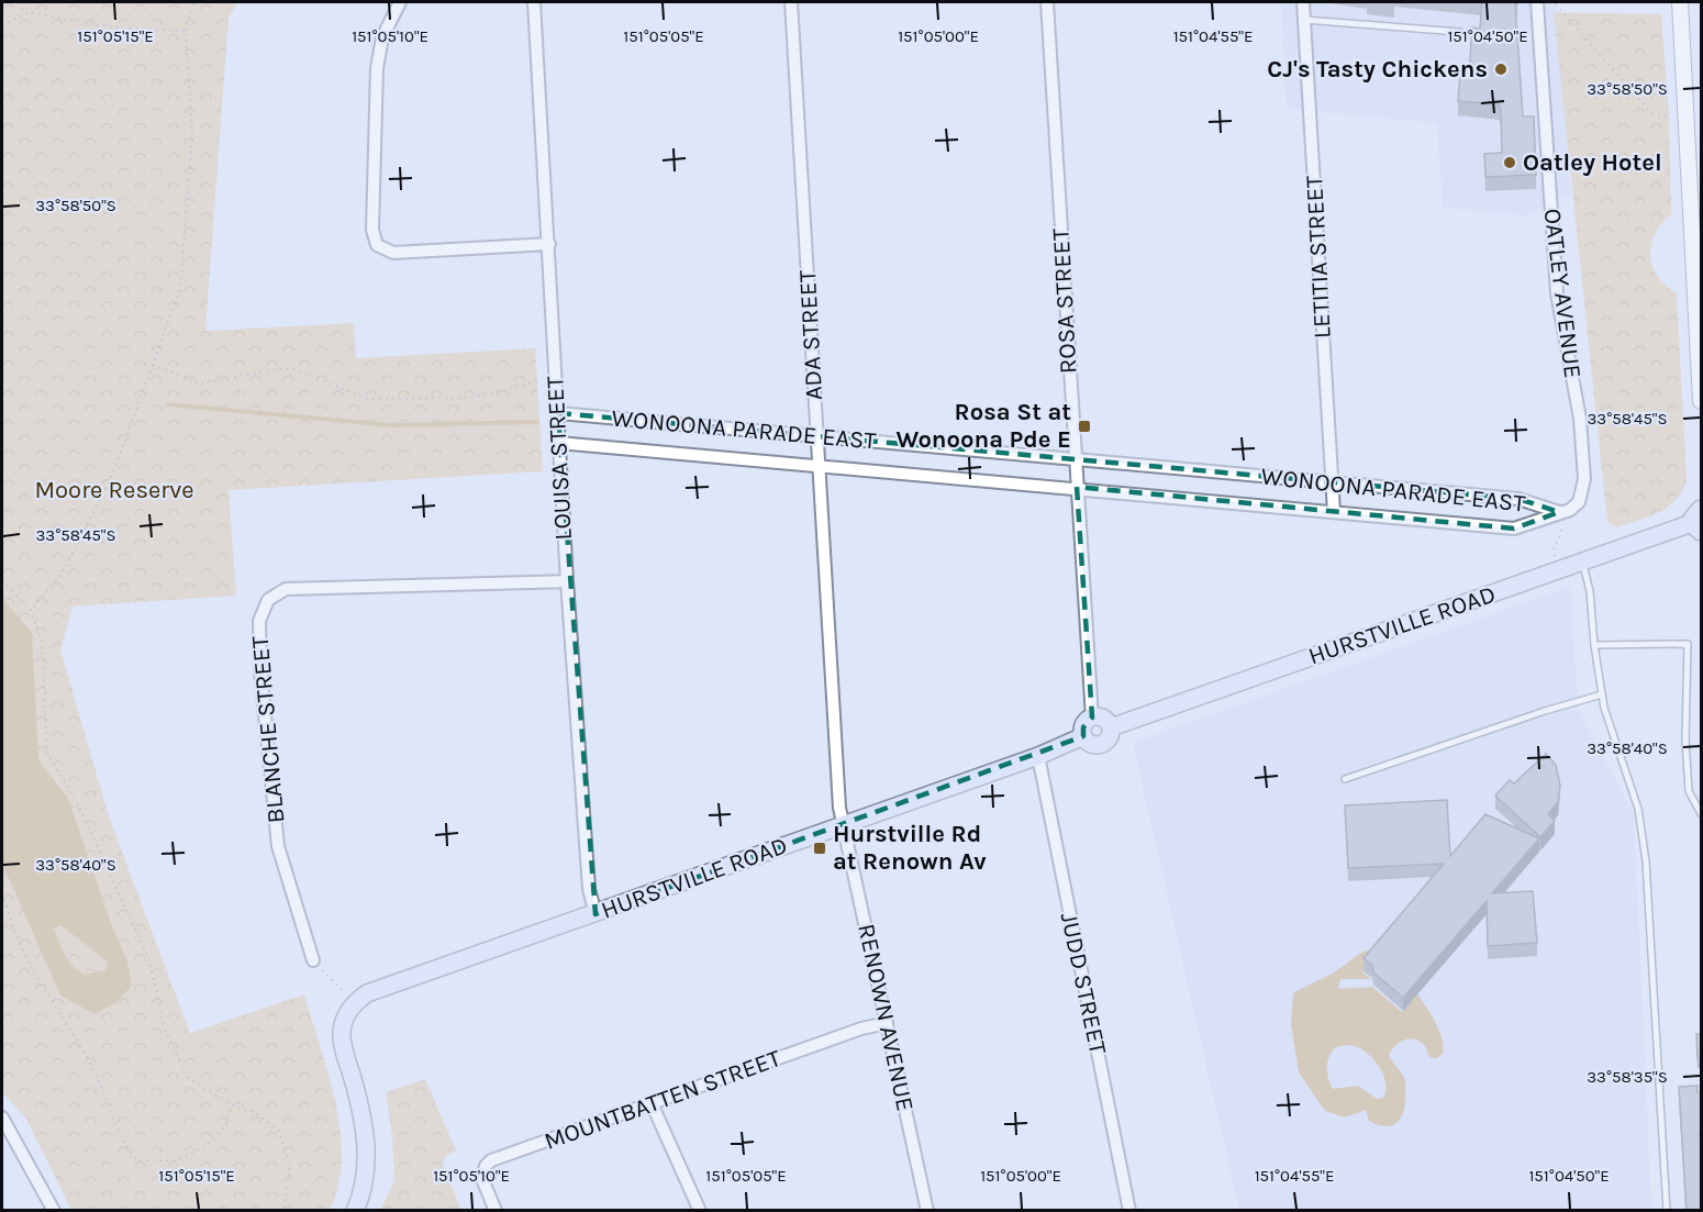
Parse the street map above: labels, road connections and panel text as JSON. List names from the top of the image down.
{
  "streets": {
    "main road": ["HURSTVILLE ROAD"],
    "street": [
      "LETITIA STREET",
      "OATLEY AVENUE",
      "ROSA STREET",
      "ADA STREET",
      "WONOONA PARADE EAST",
      "LOUISA STREET",
      "BLANCHE STREET",
      "JUDD STREET",
      "RENOWN AVENUE",
      "MOUNTBATTEN STREET"
    ]
  },
  "crossings": [
    ["LETITIA STREET", "WONOONA PARADE EAST"],
    ["OATLEY AVENUE", "WONOONA PARADE EAST"],
    ["ROSA STREET", "WONOONA PARADE EAST"],
    ["ROSA STREET", "HURSTVILLE ROAD"],
    ["ADA STREET", "WONOONA PARADE EAST"],
    ["ADA STREET", "HURSTVILLE ROAD"],
    ["ADA STREET", "RENOWN AVENUE"],
    ["WONOONA PARADE EAST", "LOUISA STREET"],
    ["LOUISA STREET", "HURSTVILLE ROAD"],
    ["LOUISA STREET", "BLANCHE STREET"],
    ["HURSTVILLE ROAD", "JUDD STREET"],
    ["HURSTVILLE ROAD", "RENOWN AVENUE"],
    ["RENOWN AVENUE", "MOUNTBATTEN STREET"]
  ],
  "parks": ["Moore Reserve"],
  "places": {
    "other": ["CJ's Tasty Chickens", "Oatley Hotel"],
    "transit": ["Rosa St at Wonoona Pde E", "Hurstville Rd at Renown Av"]
  },
  "coordinates": [
    "151°05'15\"E",
    "151°05'10\"E",
    "151°05'05\"E",
    "151°05'00\"E",
    "151°04'55\"E",
    "151°04'50\"E",
    "33°58'50\"S",
    "33°58'45\"S",
    "33°58'40\"S",
    "33°58'35\"S"
  ]
}
